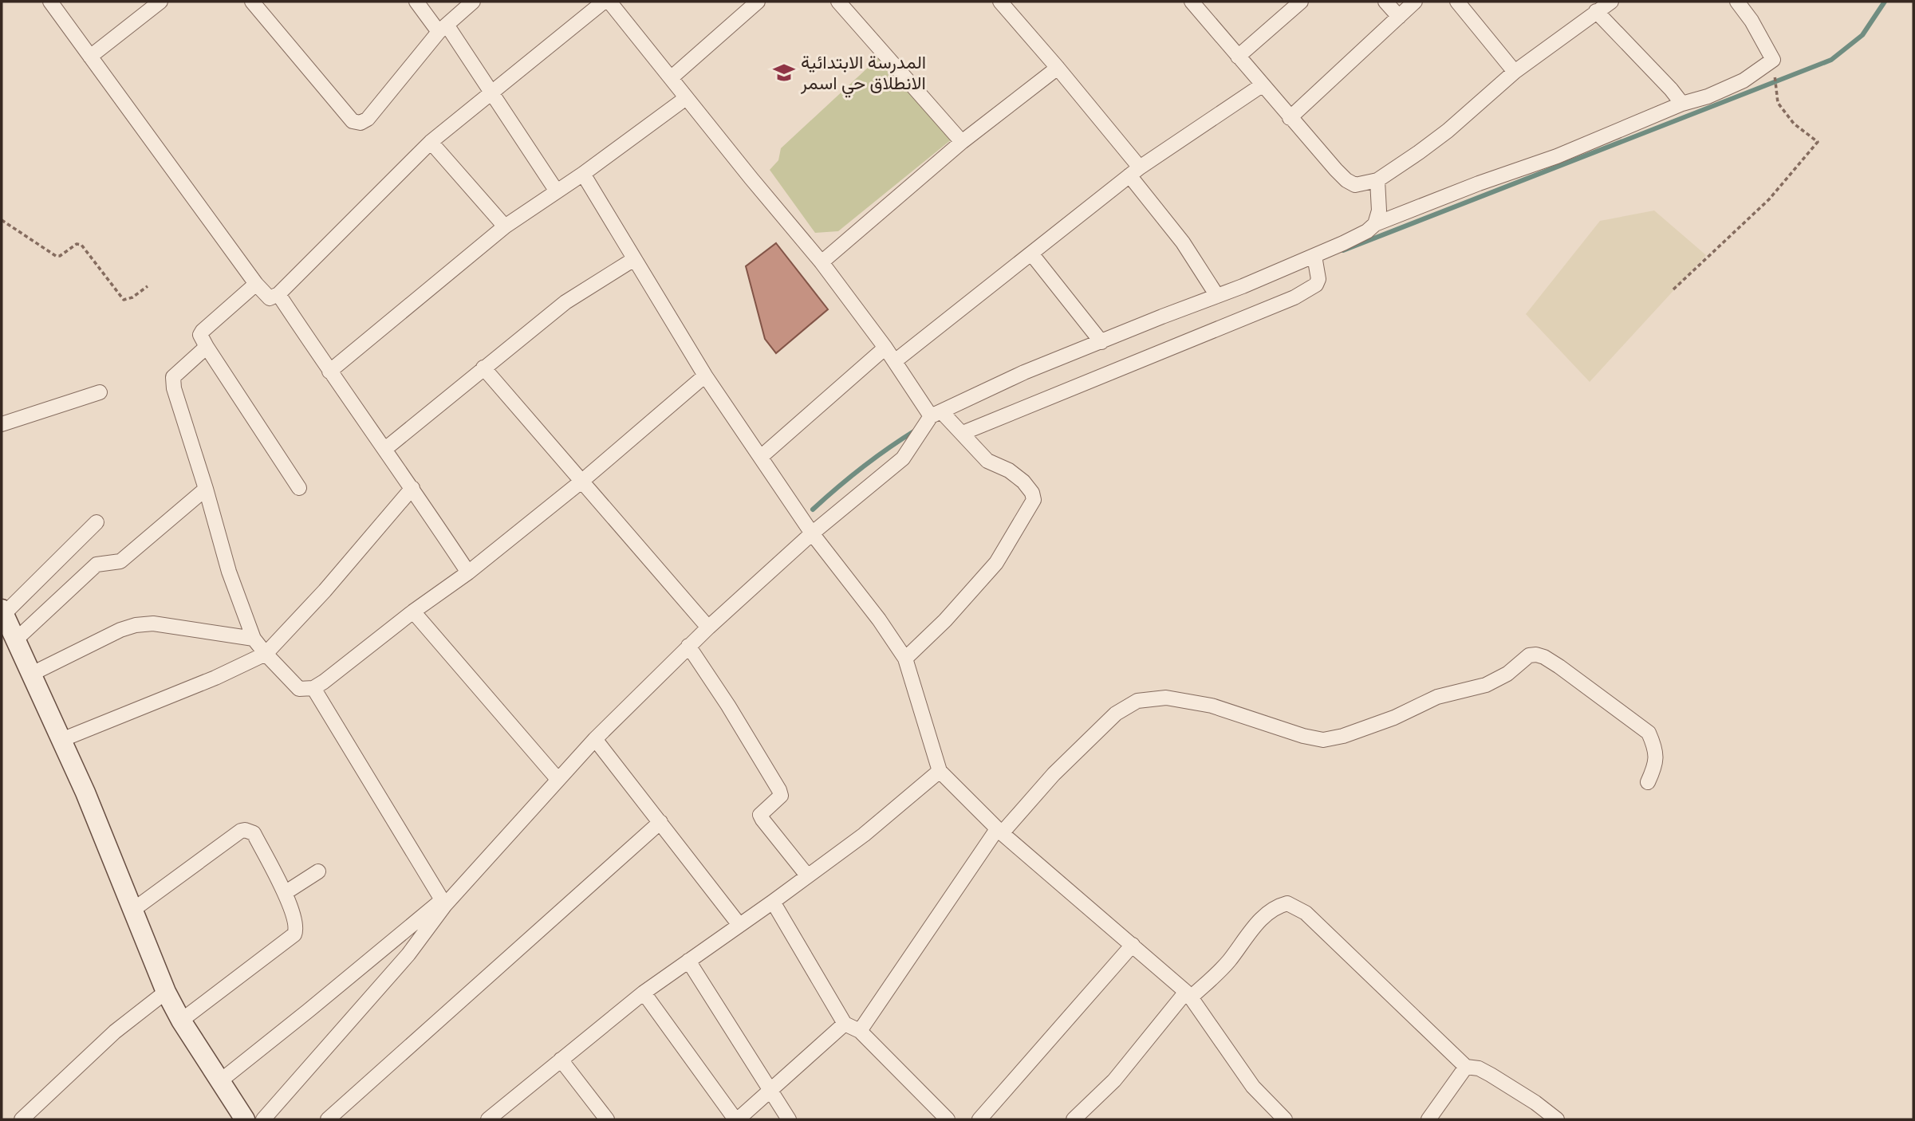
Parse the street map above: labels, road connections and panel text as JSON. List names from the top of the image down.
{
  "places": {
    "school or university": ["المدرسة الابتدائية الانطلاق حي اسمر"]
  }
}
